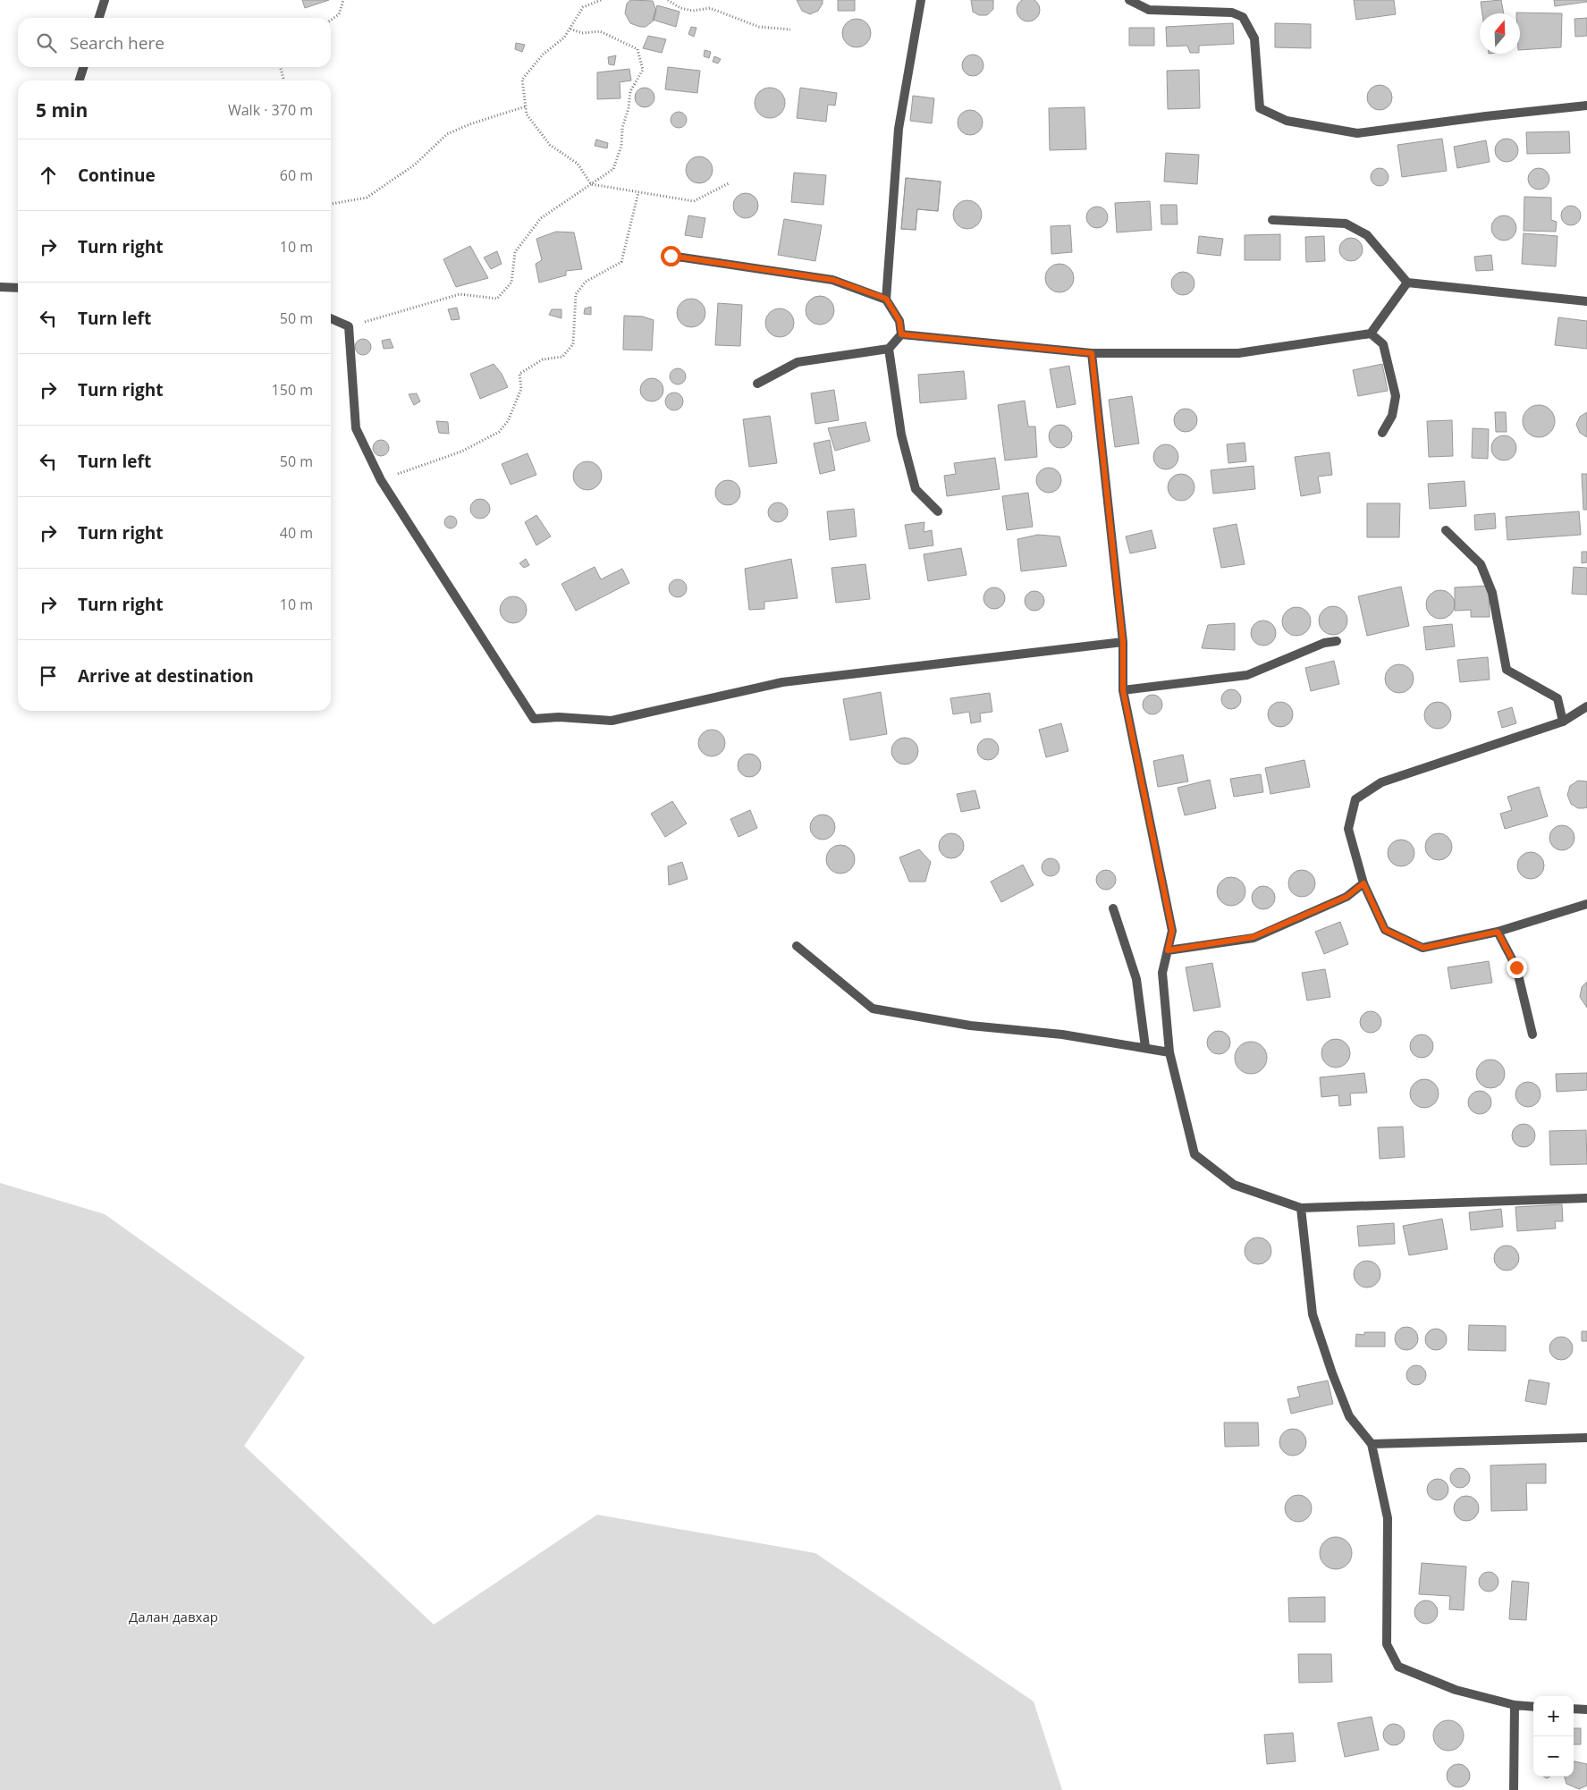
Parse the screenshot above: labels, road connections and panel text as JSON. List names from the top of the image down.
{
  "parks": ["Далан давхар"],
  "north": "top",
  "page": {
    "search": "Search here",
    "heading": ["5 min", "Walk · 370 m"],
    "list": [
      ["Continue", "60 m"],
      ["Turn right", "10 m"],
      ["Turn left", "50 m"],
      ["Turn right", "150 m"],
      ["Turn left", "50 m"],
      ["Turn right", "40 m"],
      ["Turn right", "10 m"],
      "Arrive at destination"
    ],
    "map_buttons": ["+", "−"]
  }
}
